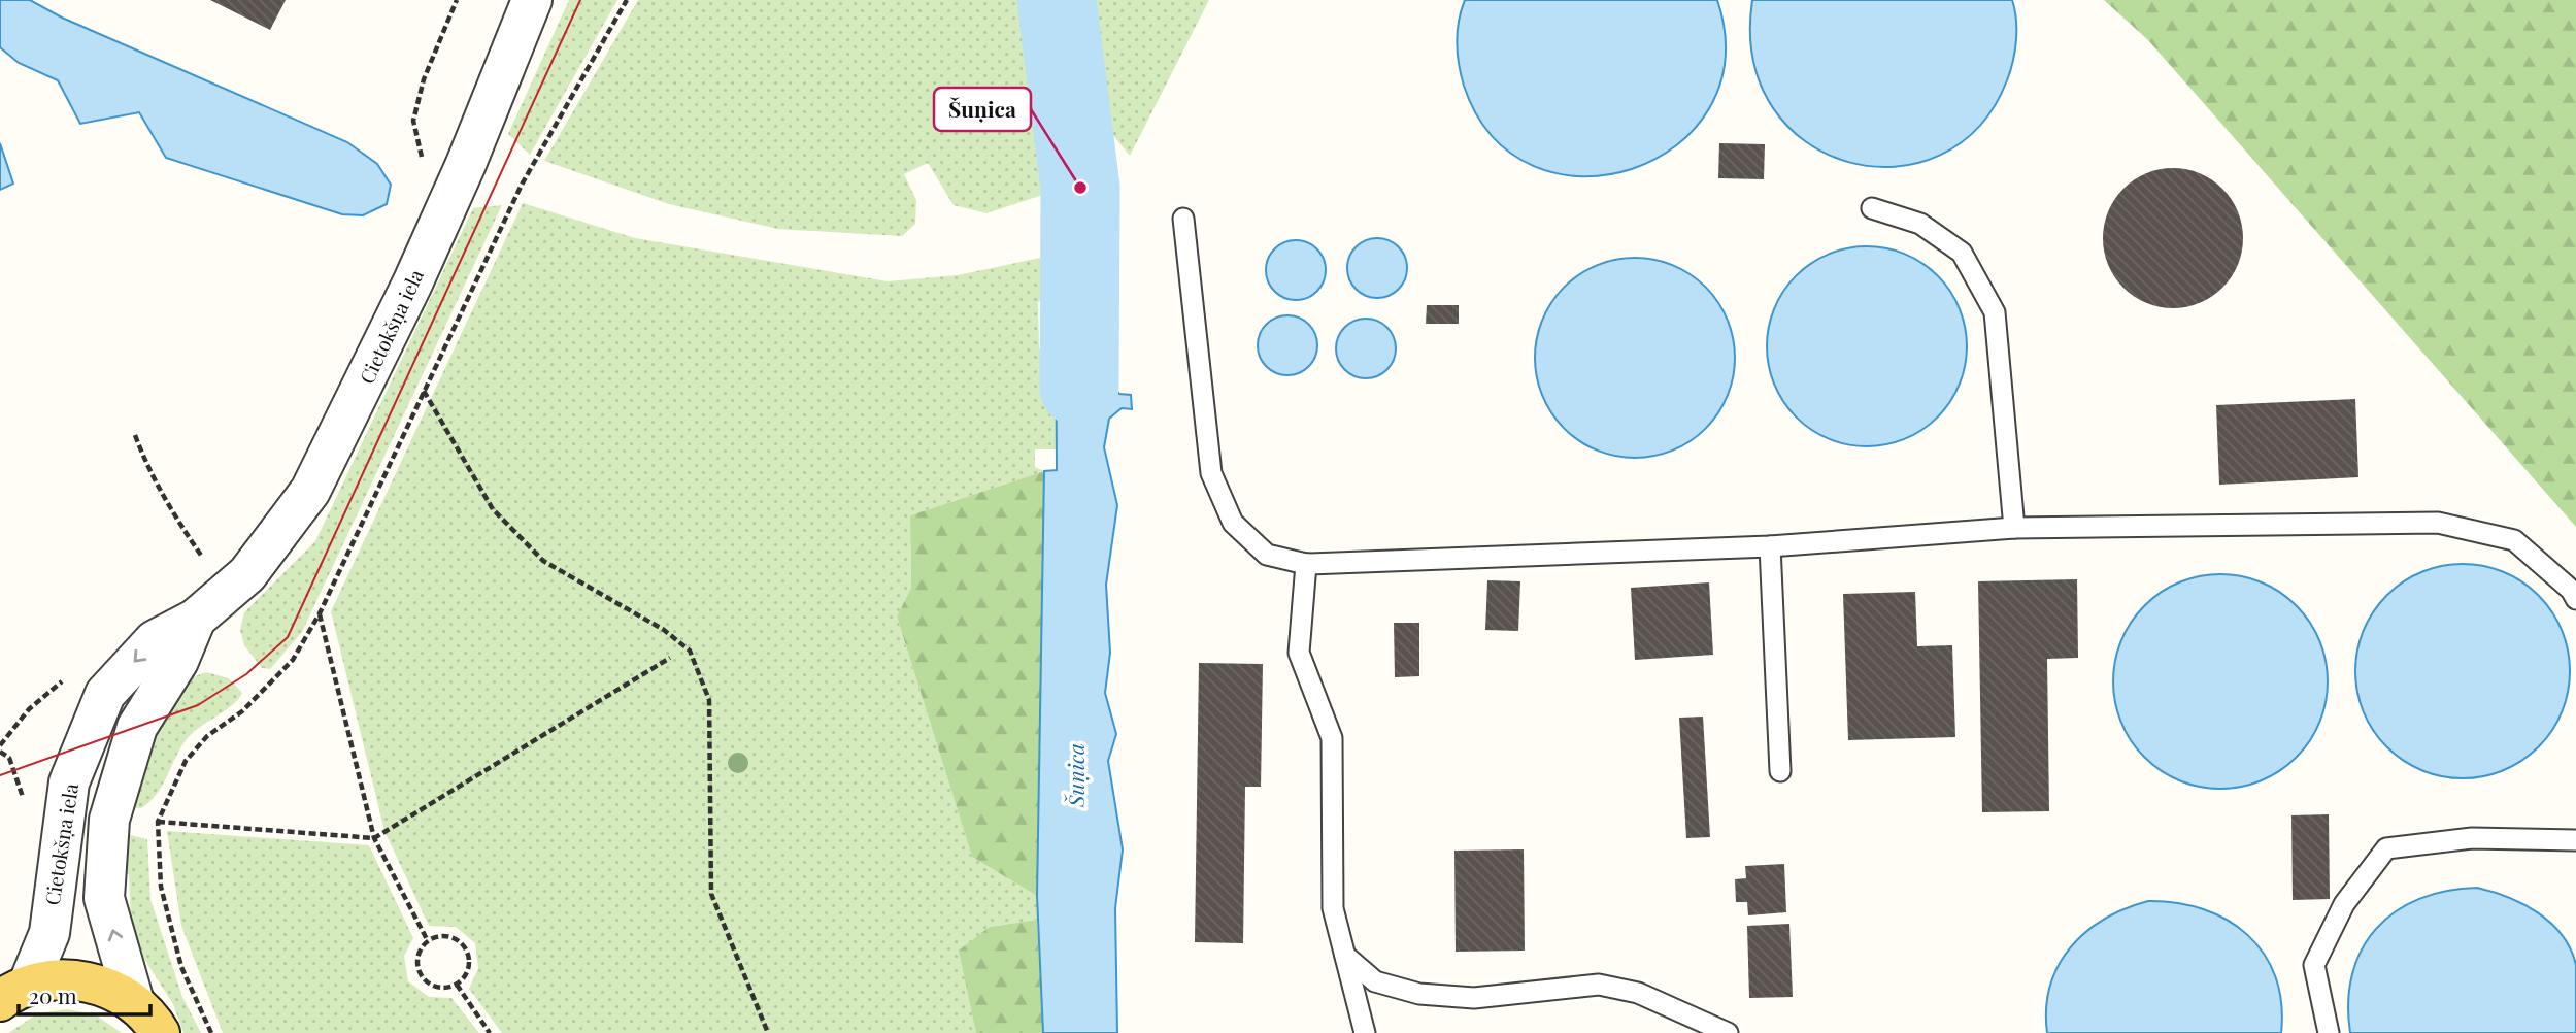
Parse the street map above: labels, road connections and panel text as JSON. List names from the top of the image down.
{
  "streets": {
    "street": ["Cietokšņa iela"]
  },
  "water": ["Šuņica"],
  "places": ["Šuņica"],
  "scale_bar": "20 m"
}
